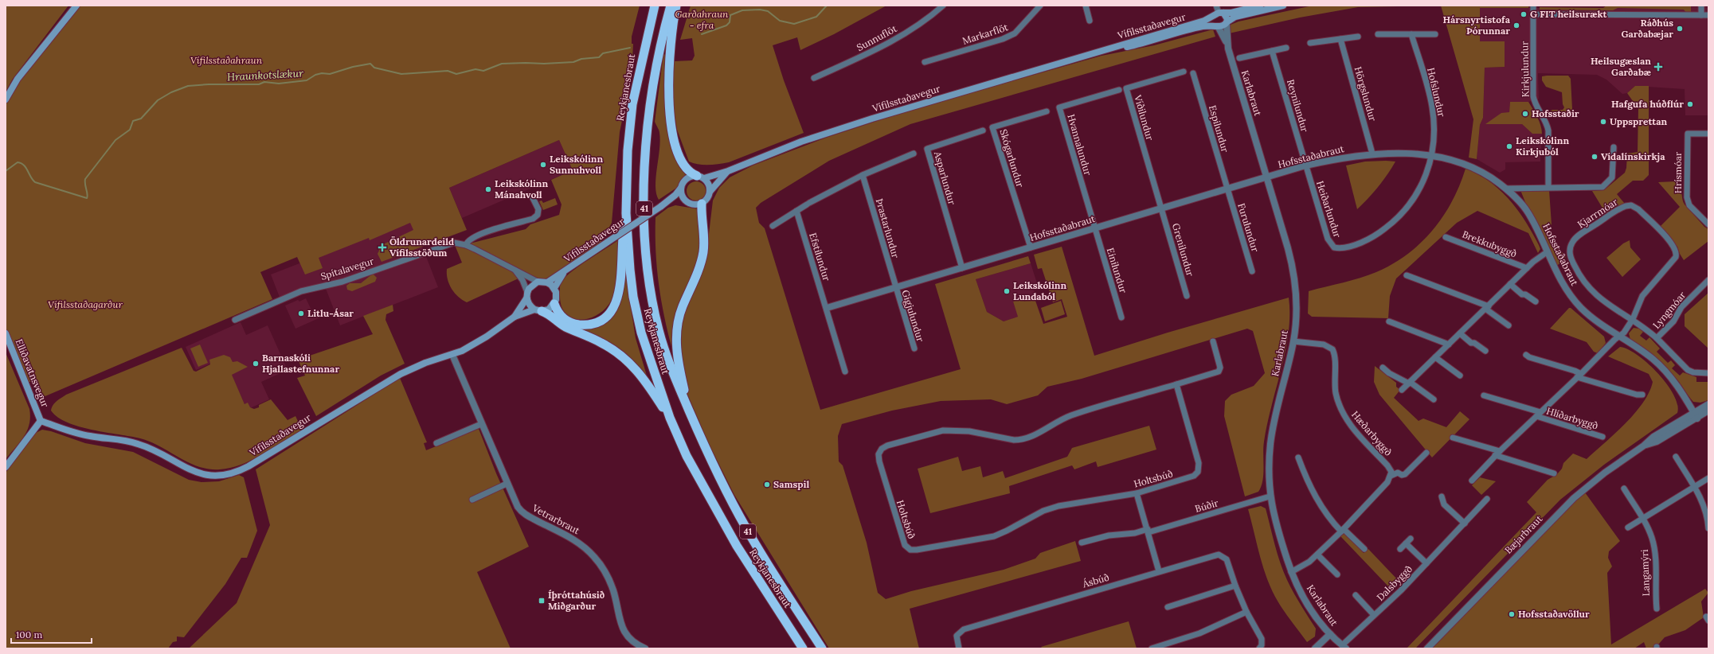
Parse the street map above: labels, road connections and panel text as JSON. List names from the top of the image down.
{
  "streets": {
    "highway": ["Reykjanesbraut", "41"],
    "main road": ["Vífilsstaðavegur", "Elliðavatnsvegur"],
    "street": [
      "Markarflöt",
      "Sunnuflöt",
      "Kirkjulundur",
      "Hofslundur",
      "Karlabraut",
      "Hörgslundur",
      "Reynilundur",
      "Víðilundur",
      "Espilundur",
      "Hvannalundur",
      "Hofsstaðabraut",
      "Skógarlundur",
      "Hrísmóar",
      "Asparlundur",
      "Heiðarlundur",
      "Kjarrmóar",
      "Furulundur",
      "Þrastarlundur",
      "Brekkubyggð",
      "Grenilundur",
      "Efstilundur",
      "Spítalavegur",
      "Einilundur",
      "Lyngmóar",
      "Gígjulundur",
      "Hlíðarbyggð",
      "Hæðarbyggð",
      "Holtsbúð",
      "Búðir",
      "Vetrarbraut",
      "Bæjarbraut",
      "Langamýri",
      "Ásbúð",
      "Dalsbyggð"
    ]
  },
  "crossings": [
    ["Vífilsstaðavegur", "Karlabraut"],
    ["Vífilsstaðavegur", "Spítalavegur"],
    ["Vífilsstaðavegur", "Elliðavatnsvegur"],
    ["Vífilsstaðavegur", "Vetrarbraut"],
    ["Hofslundur", "Hofsstaðabraut"],
    ["Hofslundur", "Heiðarlundur"],
    ["Karlabraut", "Hofsstaðabraut"],
    ["Karlabraut", "Hæðarbyggð"],
    ["Karlabraut", "Búðir"],
    ["Karlabraut", "Dalsbyggð"],
    ["Hörgslundur", "Hofsstaðabraut"],
    ["Reynilundur", "Hofsstaðabraut"],
    ["Reynilundur", "Heiðarlundur"],
    ["Víðilundur", "Hofsstaðabraut"],
    ["Víðilundur", "Grenilundur"],
    ["Espilundur", "Hofsstaðabraut"],
    ["Espilundur", "Furulundur"],
    ["Hvannalundur", "Hofsstaðabraut"],
    ["Hvannalundur", "Einilundur"],
    ["Hofsstaðabraut", "Skógarlundur"],
    ["Hofsstaðabraut", "Asparlundur"],
    ["Hofsstaðabraut", "Heiðarlundur"],
    ["Hofsstaðabraut", "Kjarrmóar"],
    ["Hofsstaðabraut", "Furulundur"],
    ["Hofsstaðabraut", "Þrastarlundur"],
    ["Hofsstaðabraut", "Grenilundur"],
    ["Hofsstaðabraut", "Efstilundur"],
    ["Hofsstaðabraut", "Einilundur"],
    ["Hofsstaðabraut", "Gígjulundur"],
    ["Hofsstaðabraut", "Hlíðarbyggð"],
    ["Hofsstaðabraut", "Bæjarbraut"],
    ["Kjarrmóar", "Lyngmóar"],
    ["Kjarrmóar", "Hlíðarbyggð"],
    ["Þrastarlundur", "Gígjulundur"]
  ],
  "water": ["Hraunkotslækur"],
  "parks": ["Garðahraun - efra", "Vífilsstaðahraun", "Vífilsstaðagarður"],
  "places": {
    "other": [
      "G FIT heilsurækt",
      "Hársnyrtistofa Þórunnar",
      "Ráðhús Garðabæjar",
      "Hafgufa húðflúr",
      "Hofsstaðir",
      "Uppsprettan",
      "Leikskólinn Kirkjuból",
      "Vídalínskirkja",
      "Leikskólinn Sunnuhvoll",
      "Leikskólinn Mánahvoll",
      "Leikskólinn Lundaból",
      "Litlu-Ásar",
      "Barnaskóli Hjallastefnunnar",
      "Samspil",
      "Hofsstaðavöllur"
    ],
    "health": ["Heilsugæslan Garðabæ", "Öldrunardeild Vífilsstöðum"],
    "transit": ["Íþróttahúsið Miðgarður"]
  },
  "scale_bar": "100 m"
}
